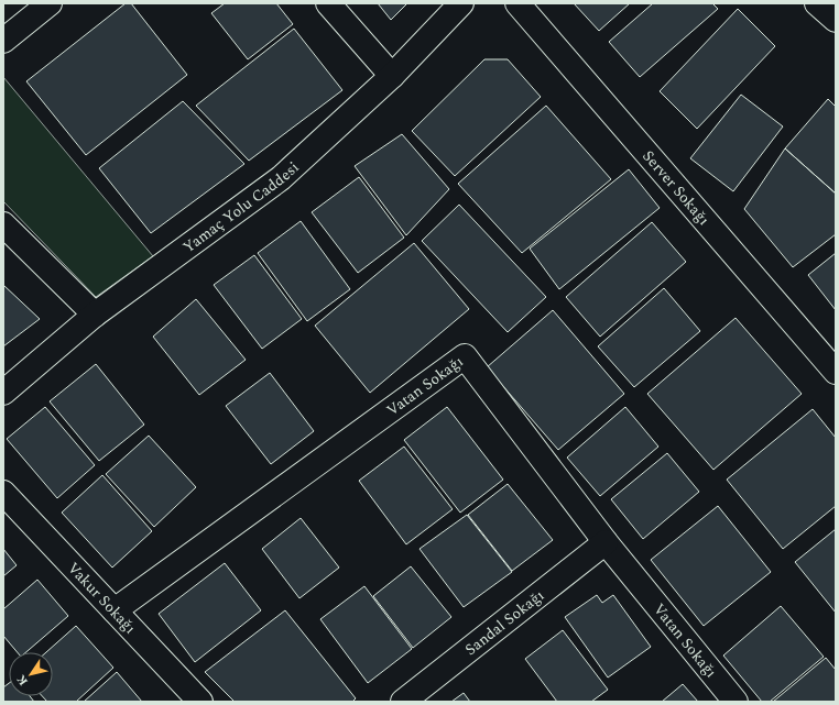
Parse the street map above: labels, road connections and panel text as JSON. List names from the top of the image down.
{
  "streets": {
    "street": [
      "Server Sokağı",
      "Yamaç Yolu Caddesi",
      "Vatan Sokağı",
      "Vakur Sokağı",
      "Sandal Sokağı"
    ]
  },
  "crossings": [
    ["Vatan Sokağı", "Vakur Sokağı"],
    ["Vatan Sokağı", "Sandal Sokağı"]
  ],
  "north": "bottom left"
}
